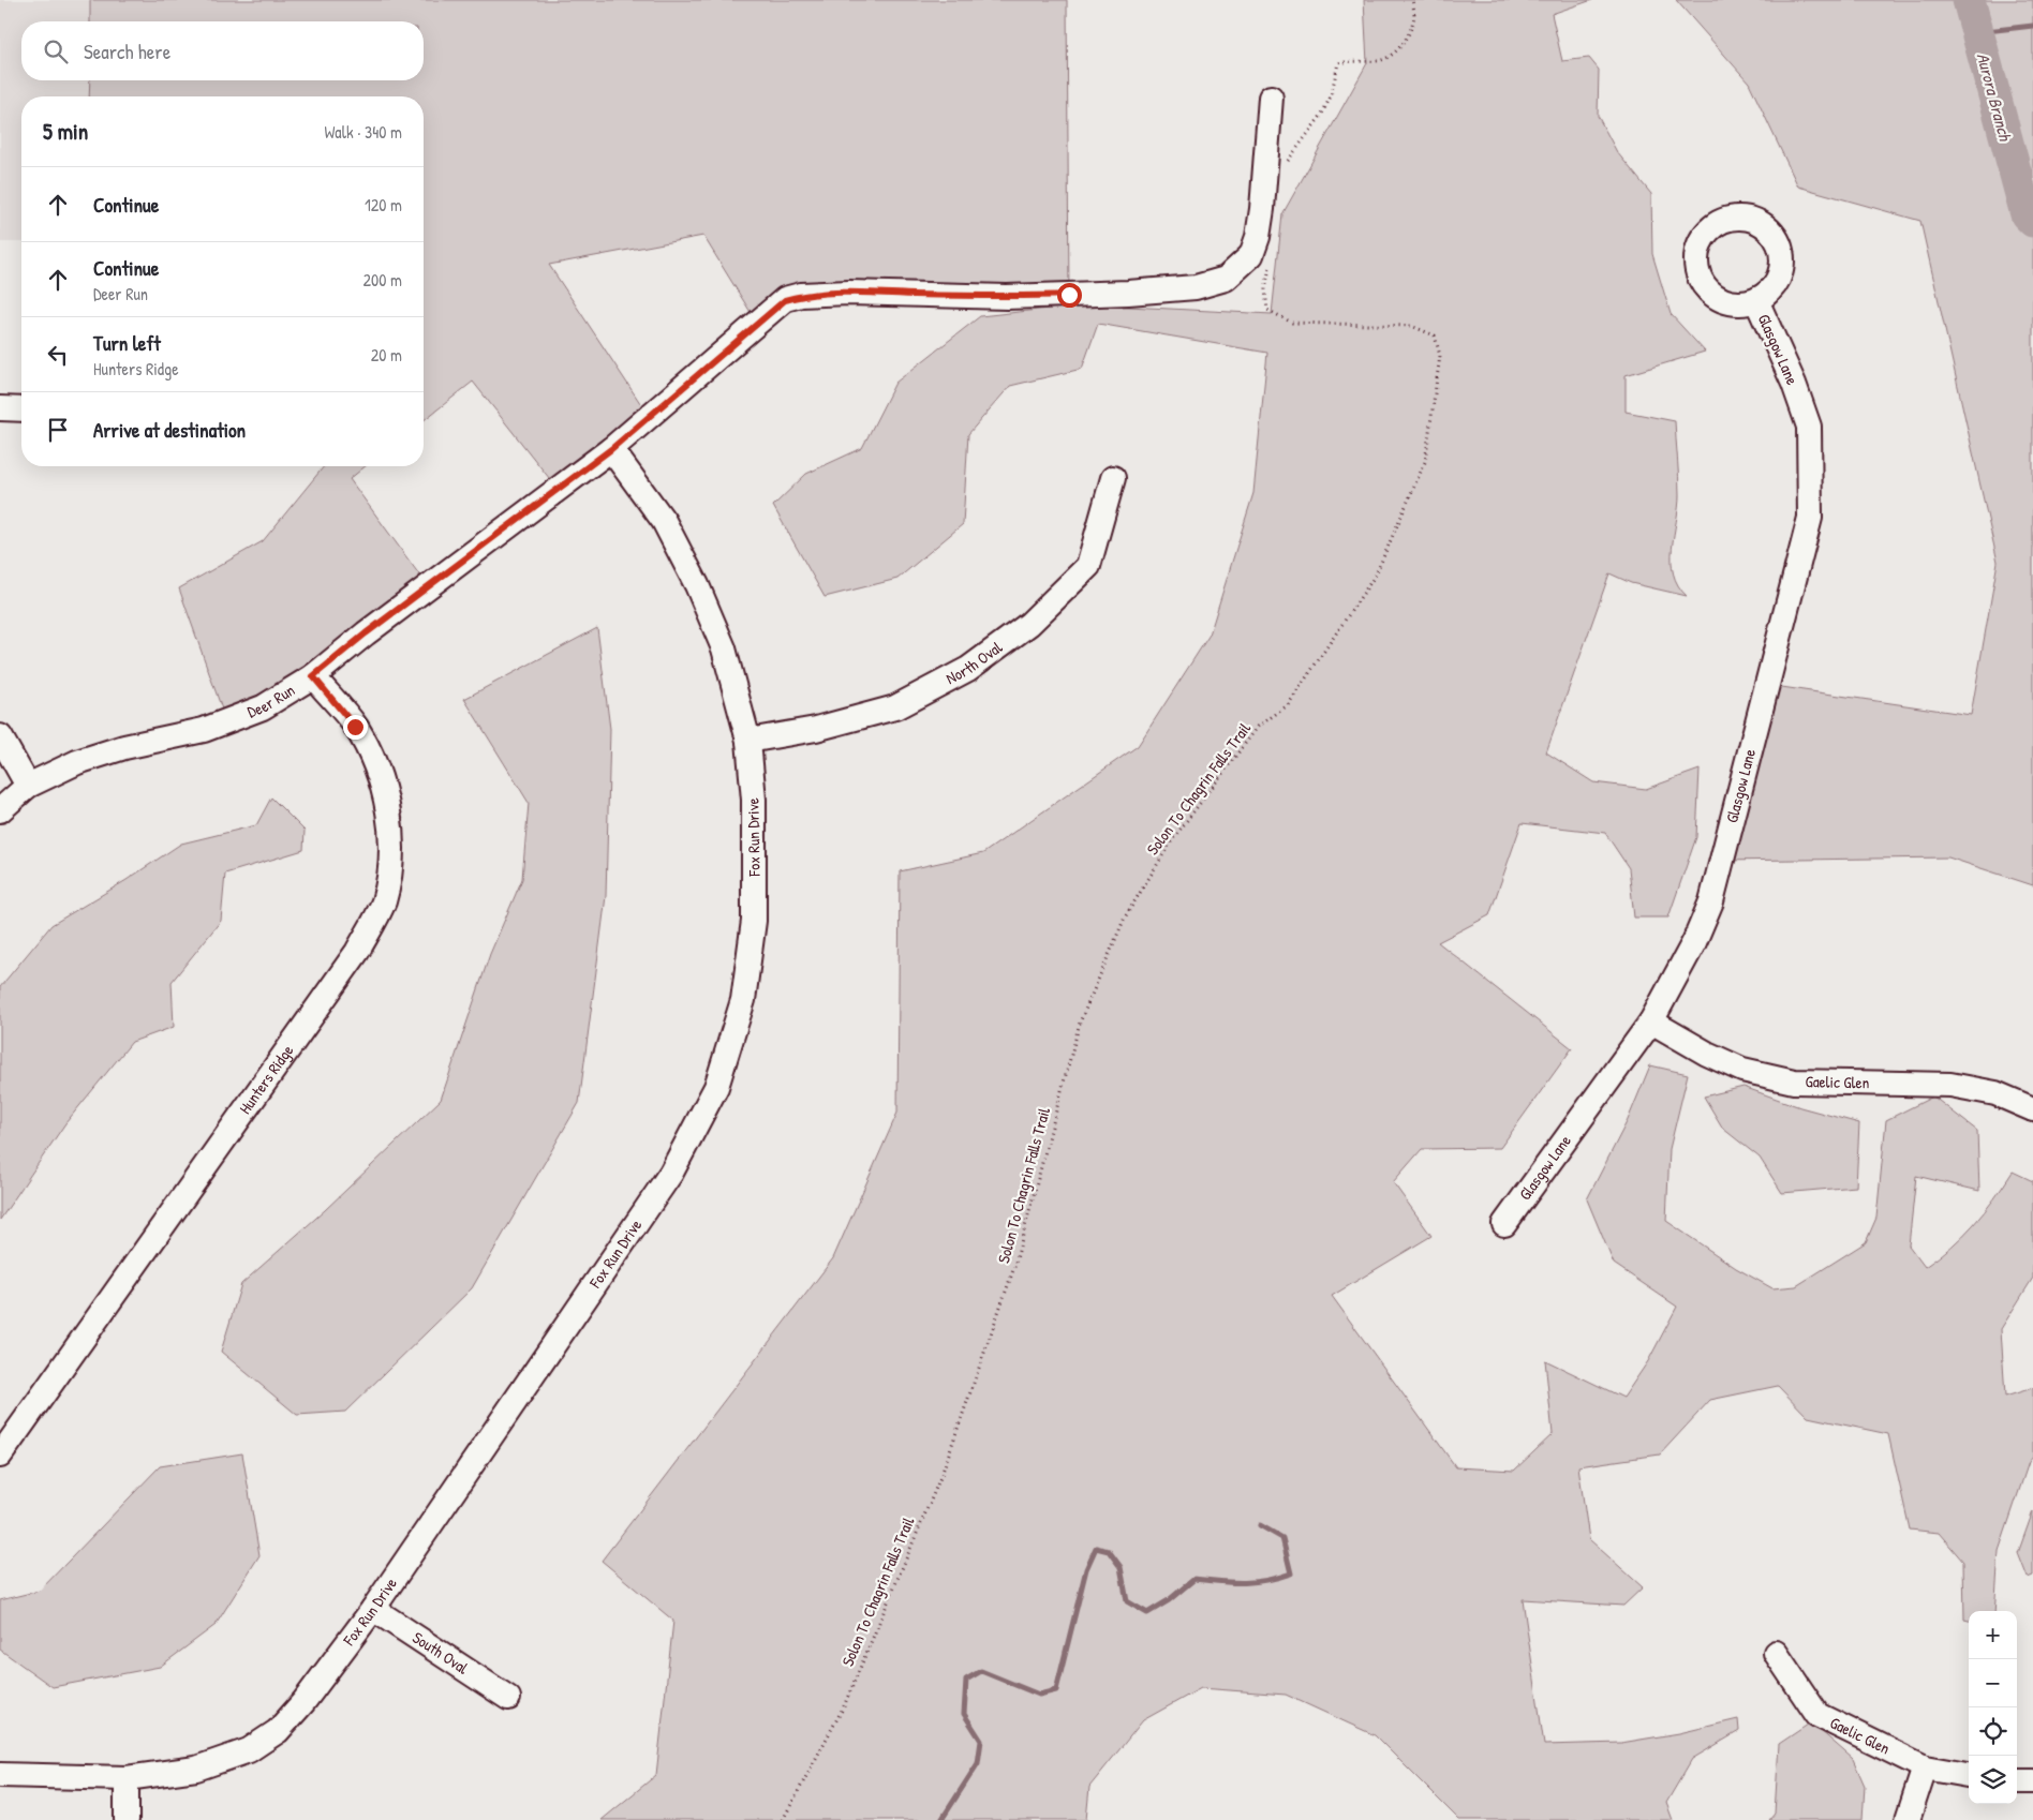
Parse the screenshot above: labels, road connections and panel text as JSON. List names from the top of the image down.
{
  "streets": {
    "street": [
      "Glasgow Lane",
      "North Oval",
      "Deer Run",
      "Fox Run Drive",
      "Hunters Ridge",
      "Gaelic Glen",
      "South Oval"
    ],
    "path": ["Solon To Chagrin Falls Trail"]
  },
  "crossings": [
    ["Glasgow Lane", "Gaelic Glen"],
    ["North Oval", "Fox Run Drive"],
    ["Deer Run", "Fox Run Drive"],
    ["Deer Run", "Hunters Ridge"],
    ["Fox Run Drive", "South Oval"]
  ],
  "water": ["Aurora Branch"],
  "page": {
    "search": "Search here",
    "heading": ["5 min", "Walk · 340 m"],
    "list": [
      ["Continue", "120 m"],
      ["Continue", "Deer Run", "200 m"],
      ["Turn left", "Hunters Ridge", "20 m"],
      "Arrive at destination"
    ],
    "map_buttons": ["+", "−"]
  }
}
